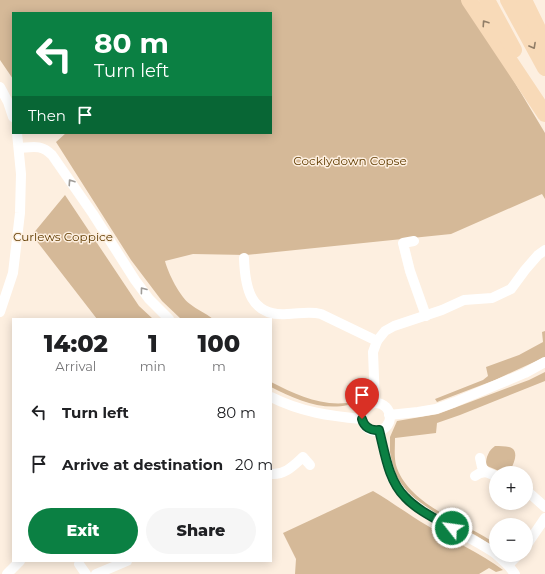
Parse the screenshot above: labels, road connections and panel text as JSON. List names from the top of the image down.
{
  "parks": ["Cocklydown Copse", "Curlews Coppice"],
  "page": {
    "turn": ["80 m", "Turn left"],
    "then": "Then",
    "eta": [
      "14:02",
      "Arrival",
      "1",
      "min",
      "100",
      "m"
    ],
    "list": [
      {
        "name": "Turn left",
        "value": "80 m"
      },
      {
        "name": "Arrive at destination",
        "value": "20 m"
      }
    ],
    "map_buttons": ["+", "−"],
    "buttons": ["Exit", "Share"]
  }
}
